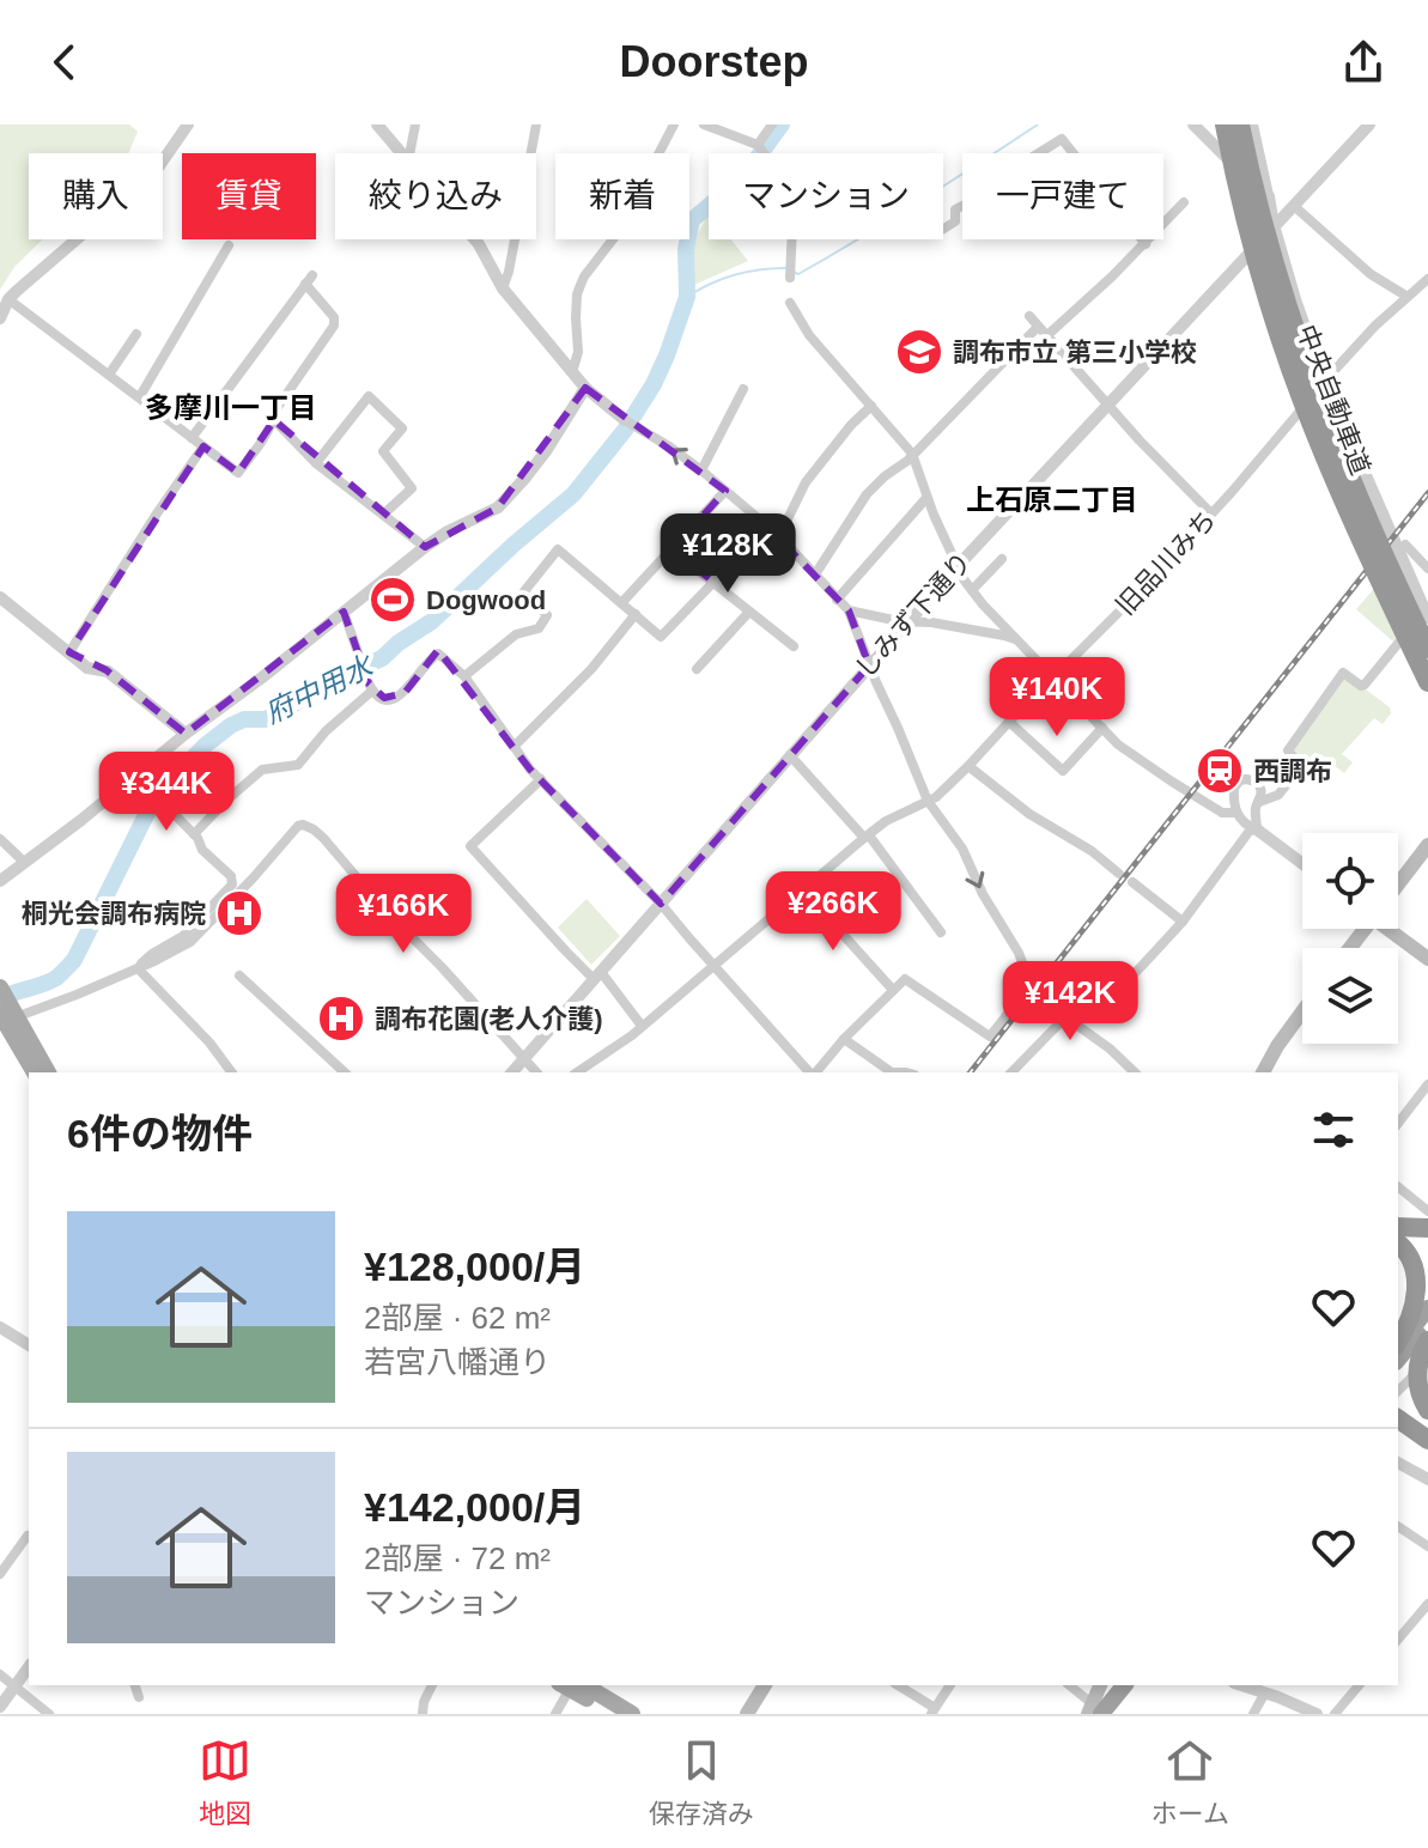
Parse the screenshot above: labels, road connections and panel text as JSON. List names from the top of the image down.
{
  "streets": {
    "highway": ["中央自動車道"],
    "street": ["旧品川みち", "しみず下通り"]
  },
  "districts": ["多摩川一丁目", "上石原二丁目"],
  "water": ["府中用水"],
  "places": {
    "school or university": ["調布市立 第三小学校"],
    "sports": ["Dogwood"],
    "station": ["西調布"],
    "hospital": ["桐光会調布病院", "調布花園(老人介護)"]
  },
  "page": {
    "header": "Doorstep",
    "chip": [
      "購入",
      "賃貸",
      "絞り込み",
      "新着",
      "マンション",
      "一戸建て"
    ],
    "price": [
      "¥128K",
      "¥140K",
      "¥344K",
      "¥266K",
      "¥166K",
      "¥142K"
    ],
    "heading": "6件の物件",
    "list": [
      {
        "name": "¥128,000/月",
        "note": "2部屋 · 62 m² · 若宮八幡通り"
      },
      {
        "name": "¥142,000/月",
        "note": "2部屋 · 72 m² · マンション"
      }
    ],
    "tabs": ["地図", "保存済み", "ホーム"]
  }
}
